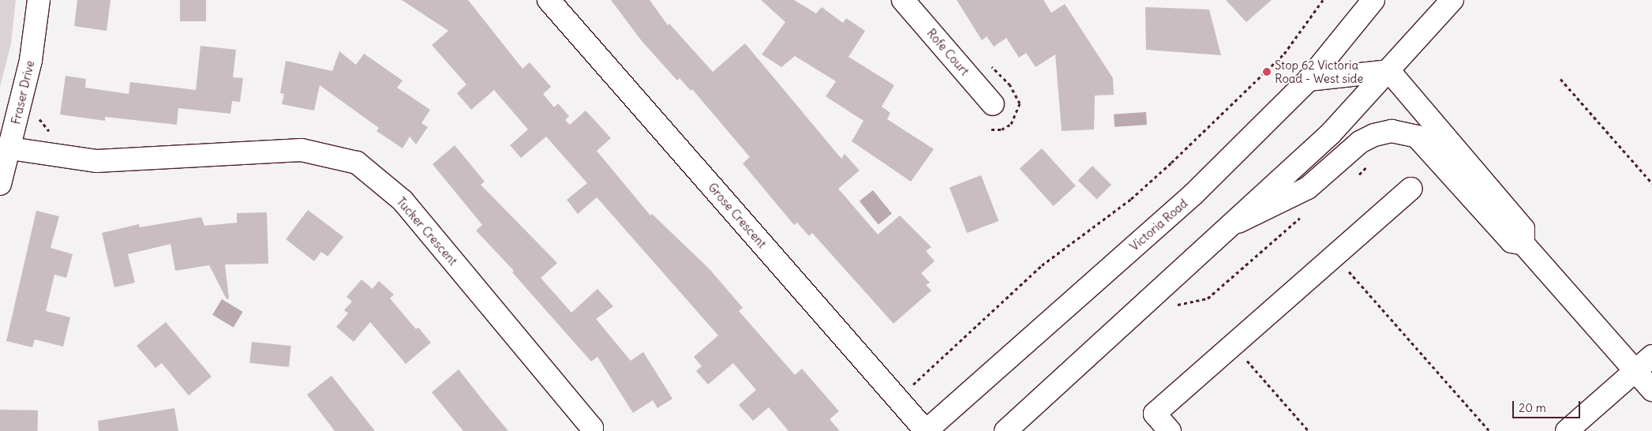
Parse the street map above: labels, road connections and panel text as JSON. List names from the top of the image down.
{
  "streets": {
    "main road": [
      "Rofe Court",
      "Fraser Drive",
      "Grose Crescent",
      "Victoria Road",
      "Tucker Crescent"
    ]
  },
  "crossings": [
    ["Fraser Drive", "Tucker Crescent"],
    ["Grose Crescent", "Victoria Road"]
  ],
  "places": ["Stop 62 Victoria Road - West side"],
  "scale_bar": "20 m"
}
